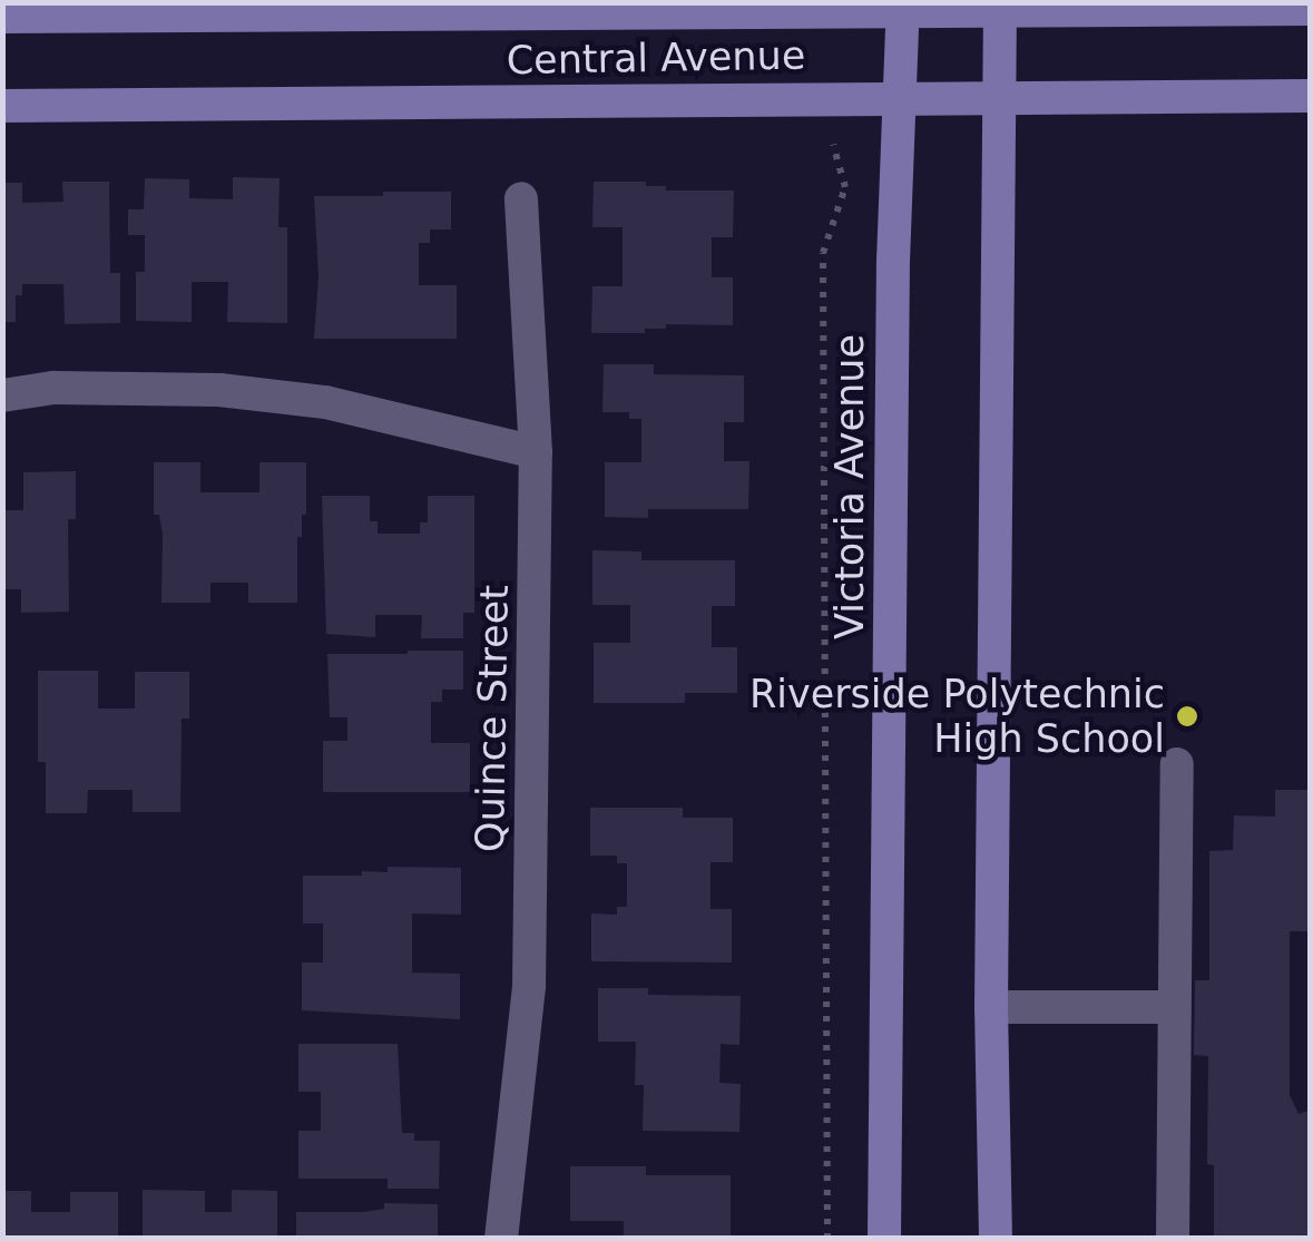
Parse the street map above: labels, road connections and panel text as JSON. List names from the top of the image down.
{
  "streets": {
    "main road": ["Central Avenue", "Victoria Avenue"],
    "street": ["Quince Street"]
  },
  "crossings": [
    ["Central Avenue", "Victoria Avenue"]
  ],
  "places": ["Riverside Polytechnic High School"]
}
